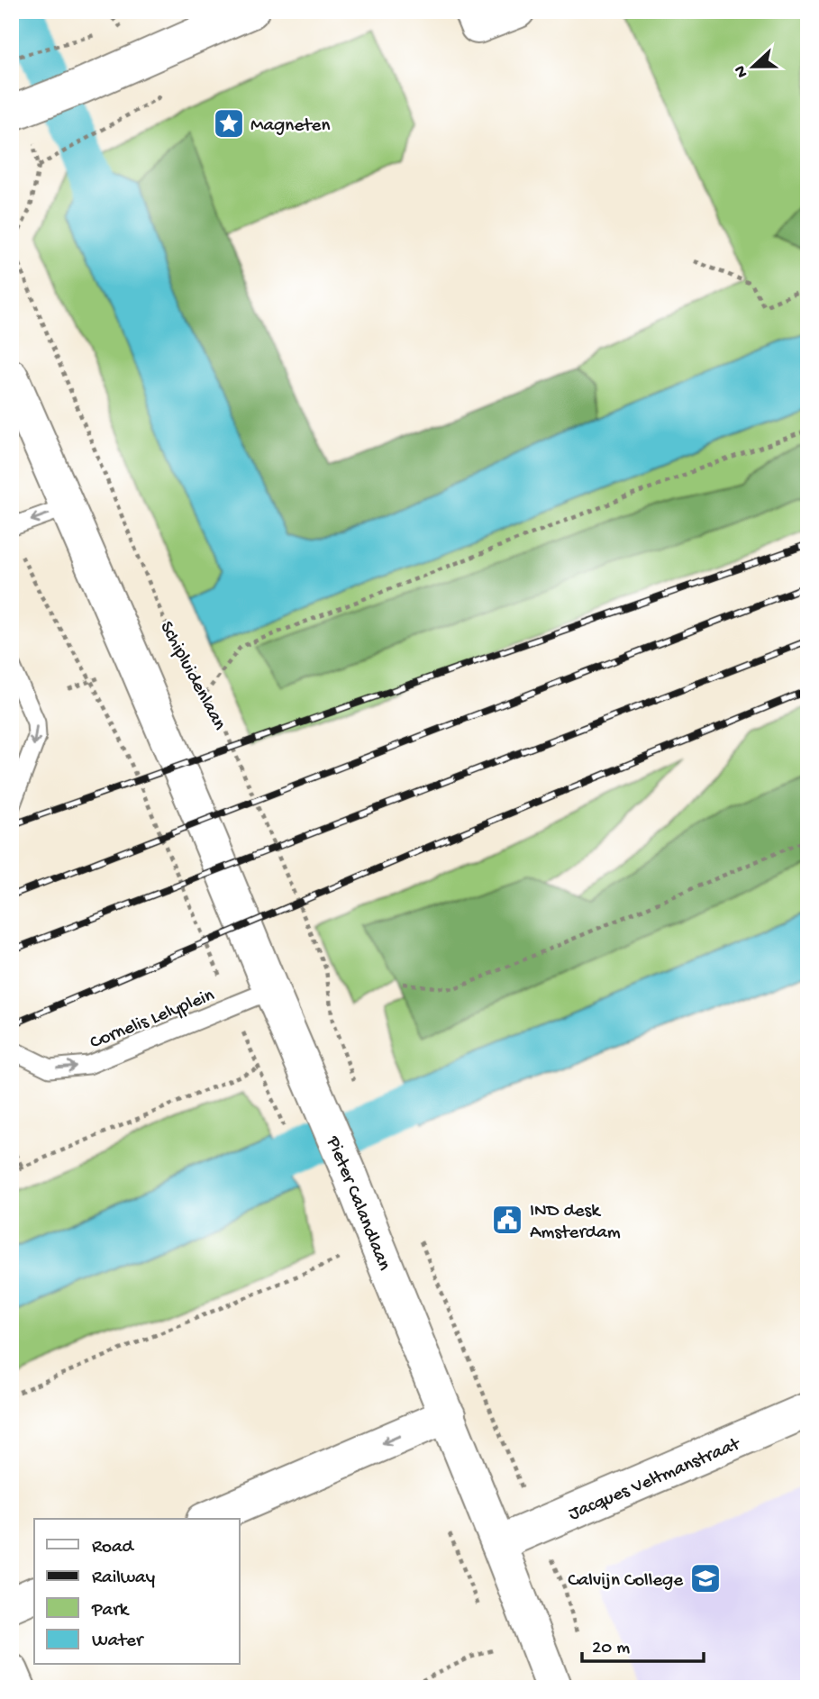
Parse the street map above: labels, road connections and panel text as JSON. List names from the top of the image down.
{
  "streets": {
    "street": ["Pieter Calandlaan", "Jacques Veltmanstraat"],
    "lane": ["Cornelis Lelyplein"],
    "path": ["Schipluidenlaan"]
  },
  "crossings": [
    ["Cornelis Lelyplein", "Pieter Calandlaan"],
    ["Pieter Calandlaan", "Jacques Veltmanstraat"]
  ],
  "one_way": ["Cornelis Lelyplein"],
  "places": {
    "place": ["Magneten"],
    "public building": ["IND desk Amsterdam"],
    "school or university": ["Calvijn College"]
  },
  "legend": [
    "Road",
    "Railway",
    "Park",
    "Water"
  ],
  "scale_bar": "20 m",
  "north": "left"
}
